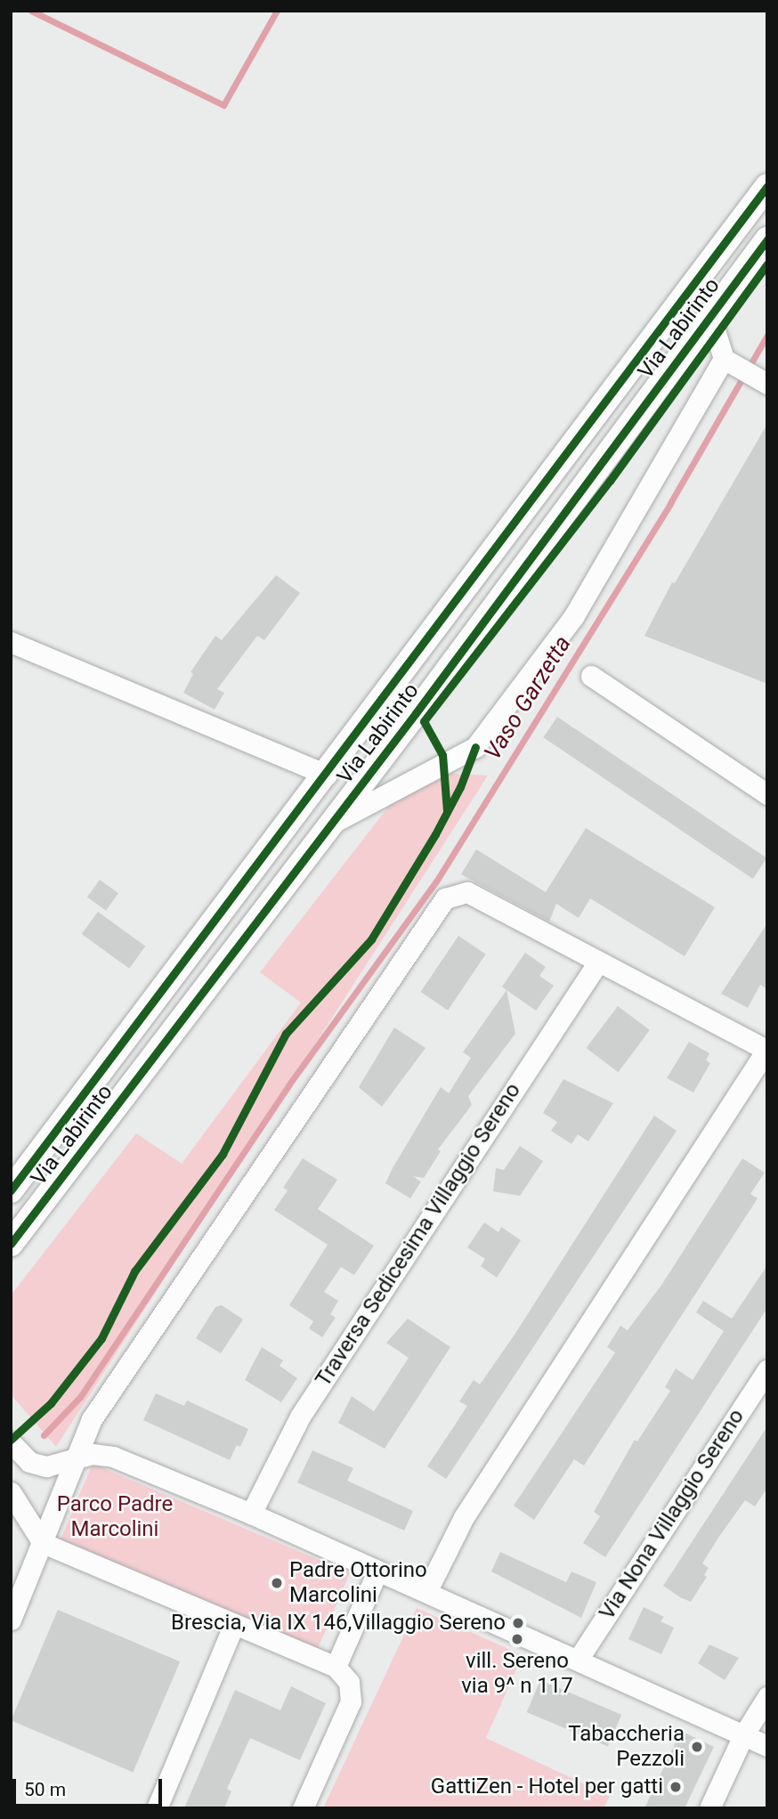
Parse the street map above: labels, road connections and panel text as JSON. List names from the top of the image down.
{
  "streets": {
    "street": ["Via Labirinto", "Traversa Sedicesima Villaggio Sereno", "Via Nona Villaggio Sereno"]
  },
  "water": ["Vaso Garzetta"],
  "parks": ["Parco Padre Marcolini"],
  "places": [
    "Padre Ottorino Marcolini",
    "Brescia, Via IX 146,Villaggio Sereno",
    "vill. Sereno via 9^ n 117",
    "Tabaccheria Pezzoli",
    "GattiZen - Hotel per gatti"
  ],
  "scale_bar": "50 m"
}
